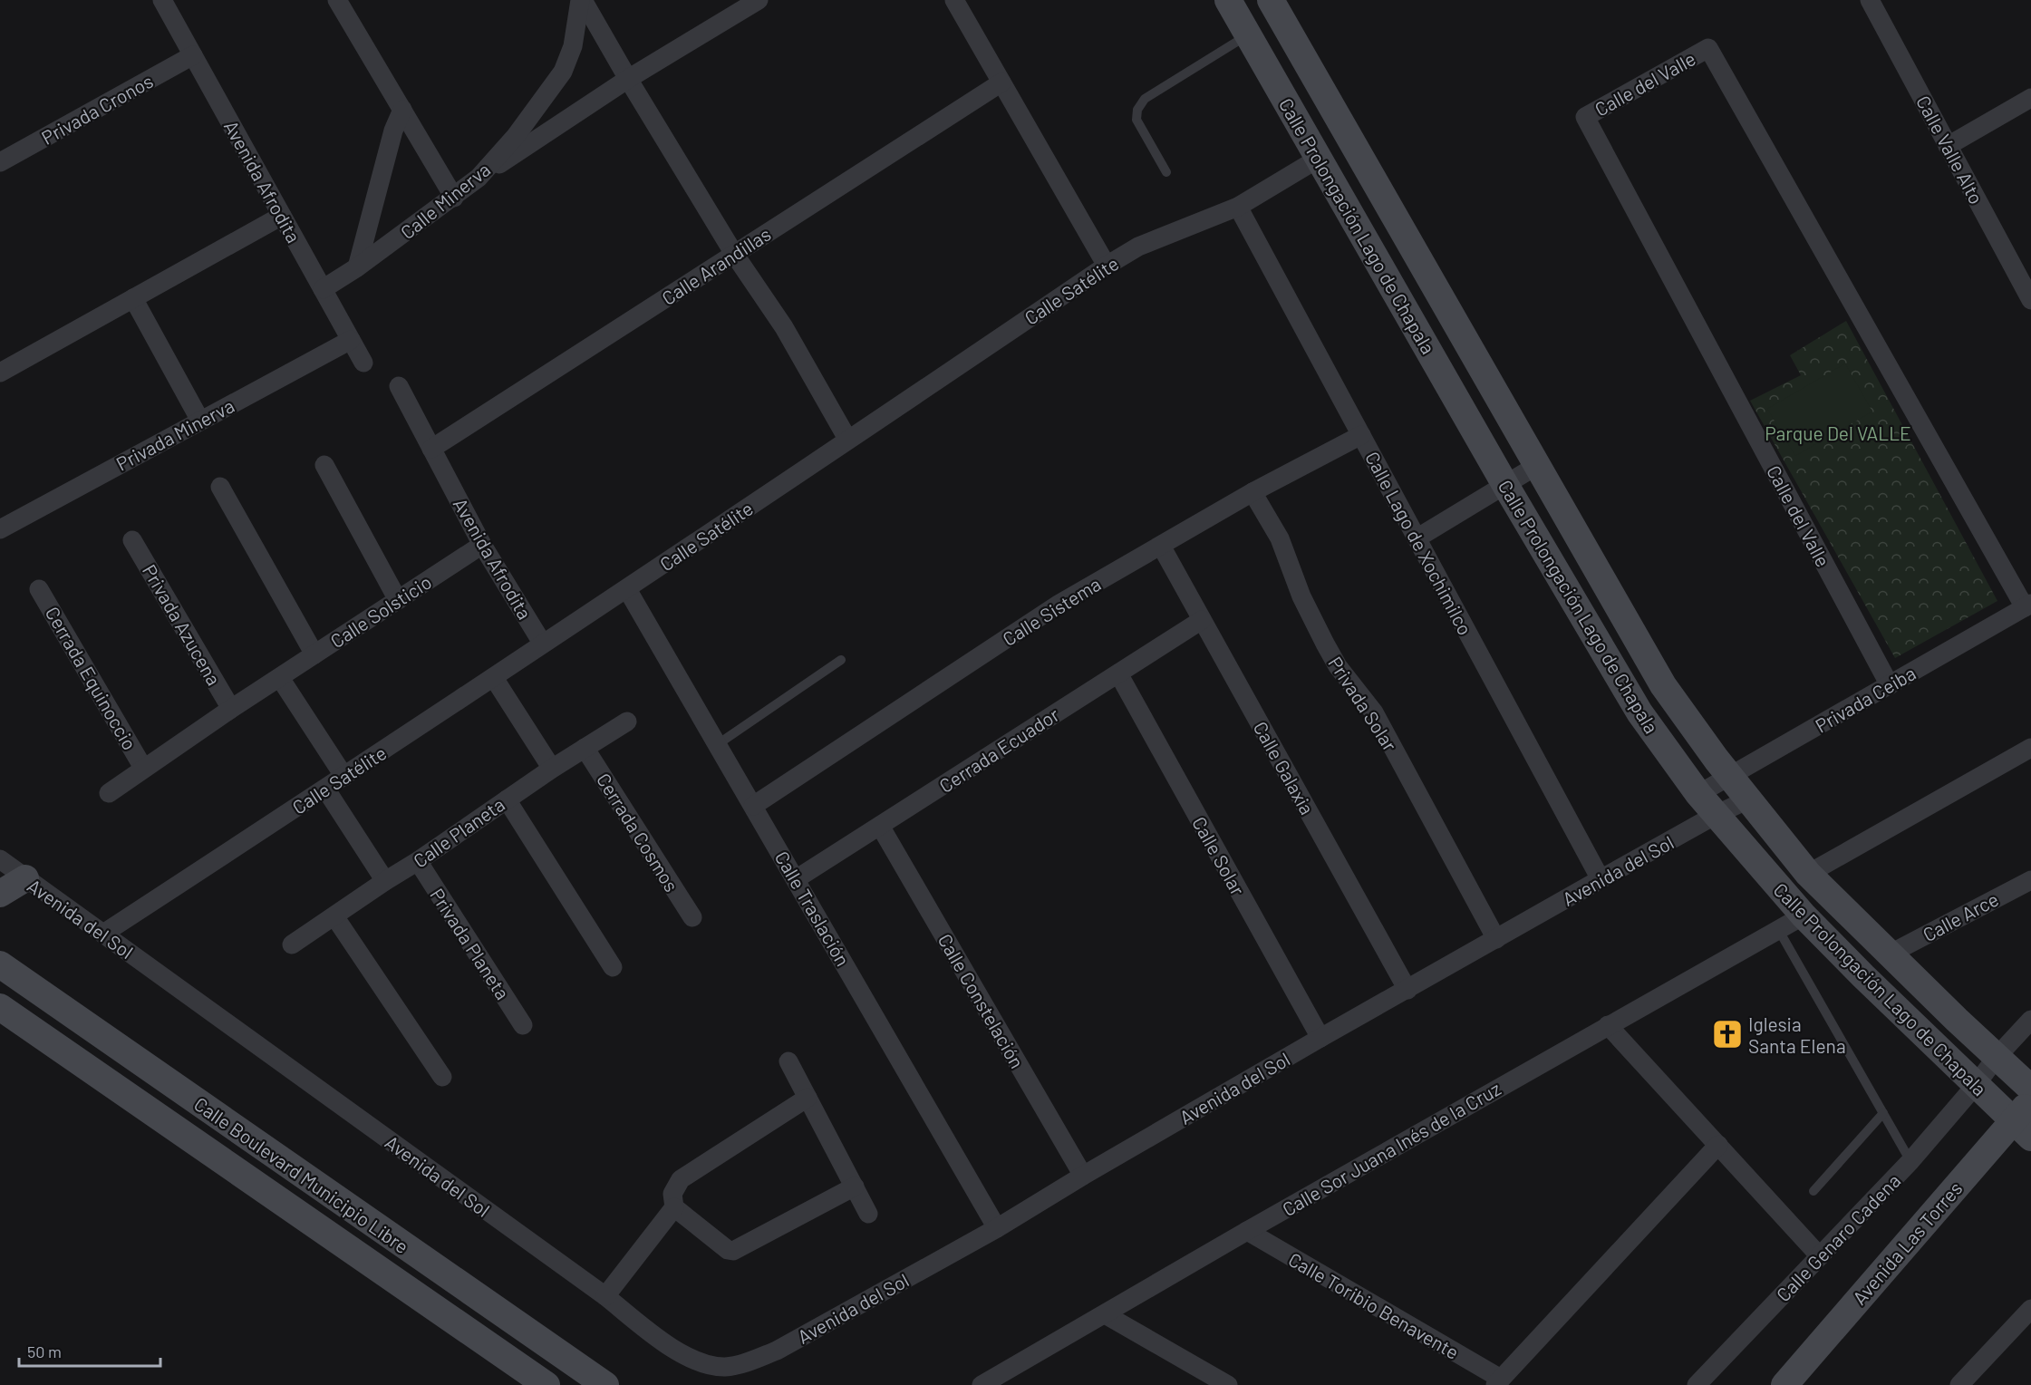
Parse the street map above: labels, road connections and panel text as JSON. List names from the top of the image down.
{
  "streets": {
    "main road": ["Calle Prolongación Lago de Chapala", "Calle Boulevard Municipio Libre", "Avenida Las Torres"],
    "street": [
      "Calle del Valle",
      "Privada Cronos",
      "Calle Valle Alto",
      "Avenida Afrodita",
      "Calle Minerva",
      "Calle Arandillas",
      "Calle Satélite",
      "Privada Minerva",
      "Calle Lago de Xochimilco",
      "Calle Solsticio",
      "Calle Sistema",
      "Privada Azucena",
      "Cerrada Equinoccio",
      "Privada Ceiba",
      "Privada Solar",
      "Cerrada Ecuador",
      "Calle Galaxia",
      "Calle Planeta",
      "Cerrada Cosmos",
      "Calle Solar",
      "Avenida del Sol",
      "Calle Traslación",
      "Calle Arce",
      "Privada Planeta",
      "Calle Constelación",
      "Calle Sor Juana Inés de la Cruz",
      "Calle Genaro Cadena",
      "Calle Toribio Benavente"
    ]
  },
  "crossings": [
    ["Calle del Valle", "Privada Ceiba"],
    ["Privada Cronos", "Avenida Afrodita"],
    ["Avenida Afrodita", "Calle Minerva"],
    ["Avenida Afrodita", "Calle Arandillas"],
    ["Avenida Afrodita", "Calle Satélite"],
    ["Avenida Afrodita", "Privada Minerva"],
    ["Avenida Afrodita", "Calle Solsticio"],
    ["Calle Prolongación Lago de Chapala", "Calle Satélite"],
    ["Calle Prolongación Lago de Chapala", "Privada Ceiba"],
    ["Calle Prolongación Lago de Chapala", "Avenida del Sol"],
    ["Calle Prolongación Lago de Chapala", "Calle Arce"],
    ["Calle Prolongación Lago de Chapala", "Calle Sor Juana Inés de la Cruz"],
    ["Calle Prolongación Lago de Chapala", "Calle Genaro Cadena"],
    ["Calle Prolongación Lago de Chapala", "Avenida Las Torres"],
    ["Calle Satélite", "Calle Lago de Xochimilco"],
    ["Calle Satélite", "Avenida del Sol"],
    ["Calle Satélite", "Calle Traslación"],
    ["Calle Lago de Xochimilco", "Calle Sistema"],
    ["Calle Lago de Xochimilco", "Avenida del Sol"],
    ["Calle Solsticio", "Privada Azucena"],
    ["Calle Solsticio", "Cerrada Equinoccio"],
    ["Calle Sistema", "Privada Solar"],
    ["Calle Sistema", "Calle Galaxia"],
    ["Calle Sistema", "Calle Traslación"],
    ["Privada Solar", "Avenida del Sol"],
    ["Cerrada Ecuador", "Calle Galaxia"],
    ["Cerrada Ecuador", "Calle Solar"],
    ["Cerrada Ecuador", "Calle Traslación"],
    ["Cerrada Ecuador", "Calle Constelación"],
    ["Calle Galaxia", "Avenida del Sol"],
    ["Calle Planeta", "Cerrada Cosmos"],
    ["Calle Planeta", "Privada Planeta"],
    ["Calle Solar", "Avenida del Sol"],
    ["Avenida del Sol", "Calle Traslación"],
    ["Avenida del Sol", "Calle Constelación"],
    ["Calle Sor Juana Inés de la Cruz", "Calle Toribio Benavente"]
  ],
  "parks": ["Parque Del VALLE"],
  "places": {
    "church": ["Iglesia Santa Elena"]
  },
  "scale_bar": "50 m"
}
